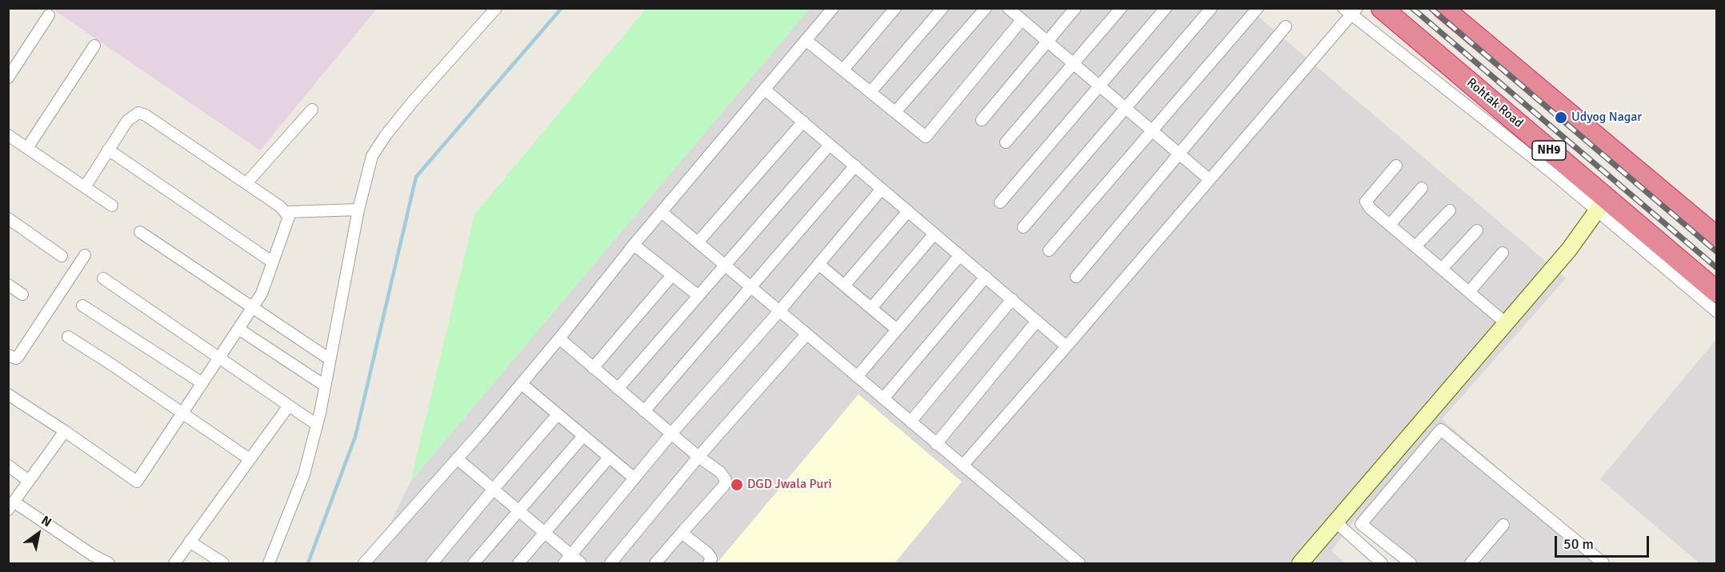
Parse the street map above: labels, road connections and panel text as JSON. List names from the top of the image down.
{
  "streets": {
    "highway": ["Rohtak Road", "NH9"]
  },
  "places": ["Udyog Nagar", "DGD Jwala Puri"],
  "scale_bar": "50 m",
  "north": "top right"
}
